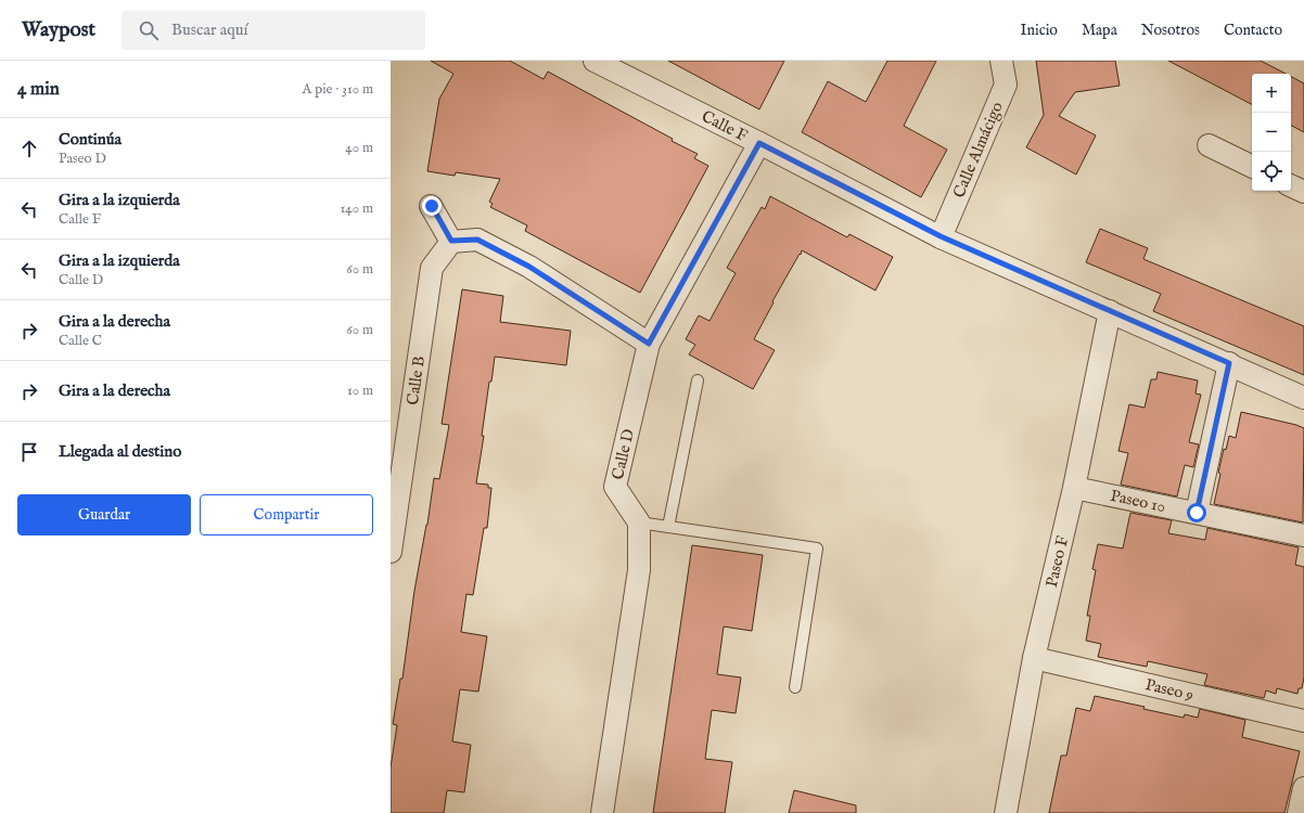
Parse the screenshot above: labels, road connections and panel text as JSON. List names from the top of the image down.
{
  "streets": {
    "street": [
      "Calle F",
      "Calle Almácigo",
      "Calle B",
      "Calle D",
      "Paseo 10",
      "Paseo F",
      "Paseo 9"
    ]
  },
  "crossings": [
    ["Calle F", "Calle Almácigo"],
    ["Calle F", "Calle D"],
    ["Calle F", "Paseo F"],
    ["Paseo 10", "Paseo F"],
    ["Paseo F", "Paseo 9"]
  ],
  "page": {
    "header": "Waypost",
    "search": "Buscar aquí",
    "nav": [
      "Inicio",
      "Mapa",
      "Nosotros",
      "Contacto"
    ],
    "heading": ["4 min", "A pie · 310 m"],
    "map_buttons": ["+", "−"],
    "list": [
      ["Continúa", "Paseo D", "40 m"],
      ["Gira a la izquierda", "Calle F", "140 m"],
      ["Gira a la izquierda", "Calle D", "60 m"],
      ["Gira a la derecha", "Calle C", "60 m"],
      ["Gira a la derecha", "10 m"],
      "Llegada al destino"
    ],
    "buttons": ["Guardar", "Compartir"]
  }
}
